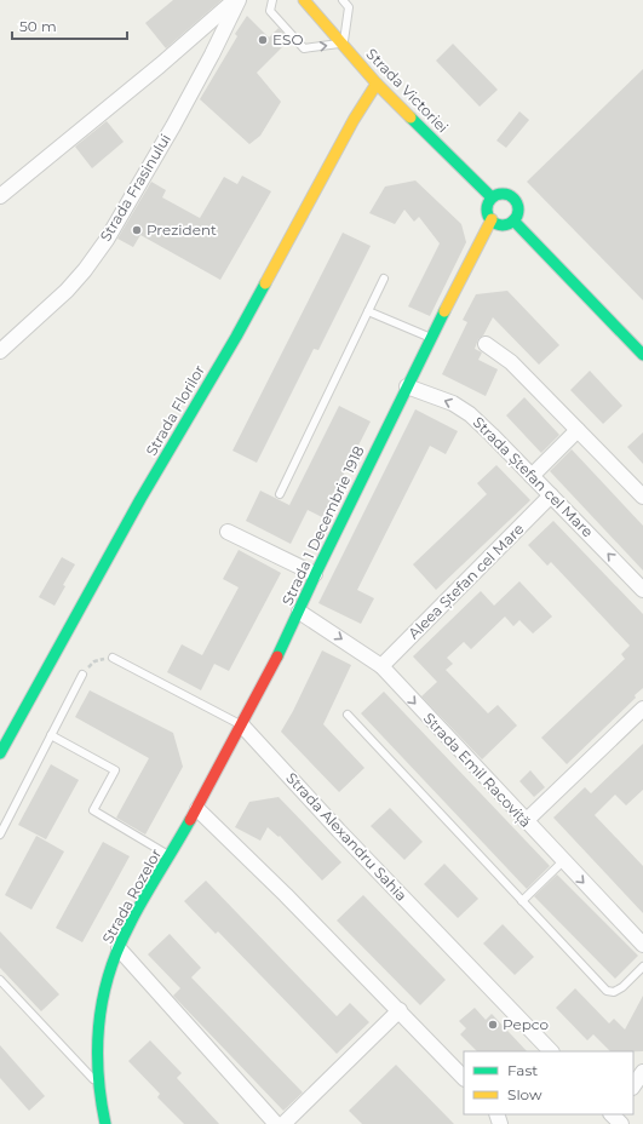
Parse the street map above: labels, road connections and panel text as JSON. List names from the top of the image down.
{
  "streets": {
    "street": [
      "Strada Victoriei",
      "Strada Frasinului",
      "Strada Florilor",
      "Strada Ștefan cel Mare",
      "Strada 1 Decembrie 1918",
      "Aleea Ștefan cel Mare",
      "Strada Emil Racoviță",
      "Strada Alexandru Sahia",
      "Strada Rozelor"
    ]
  },
  "crossings": [
    ["Strada Victoriei", "Strada Florilor"],
    ["Strada Victoriei", "Strada 1 Decembrie 1918"],
    ["Strada Ștefan cel Mare", "Strada 1 Decembrie 1918"],
    ["Strada Ștefan cel Mare", "Aleea Ștefan cel Mare"],
    ["Strada 1 Decembrie 1918", "Strada Emil Racoviță"],
    ["Strada 1 Decembrie 1918", "Strada Alexandru Sahia"],
    ["Strada 1 Decembrie 1918", "Strada Rozelor"],
    ["Aleea Ștefan cel Mare", "Strada Emil Racoviță"],
    ["Strada Alexandru Sahia", "Strada Rozelor"]
  ],
  "one_way": ["Strada Emil Racoviță"],
  "places": ["ESO", "Prezident", "Pepco"],
  "legend": ["Fast", "Slow"],
  "scale_bar": "50 m"
}
